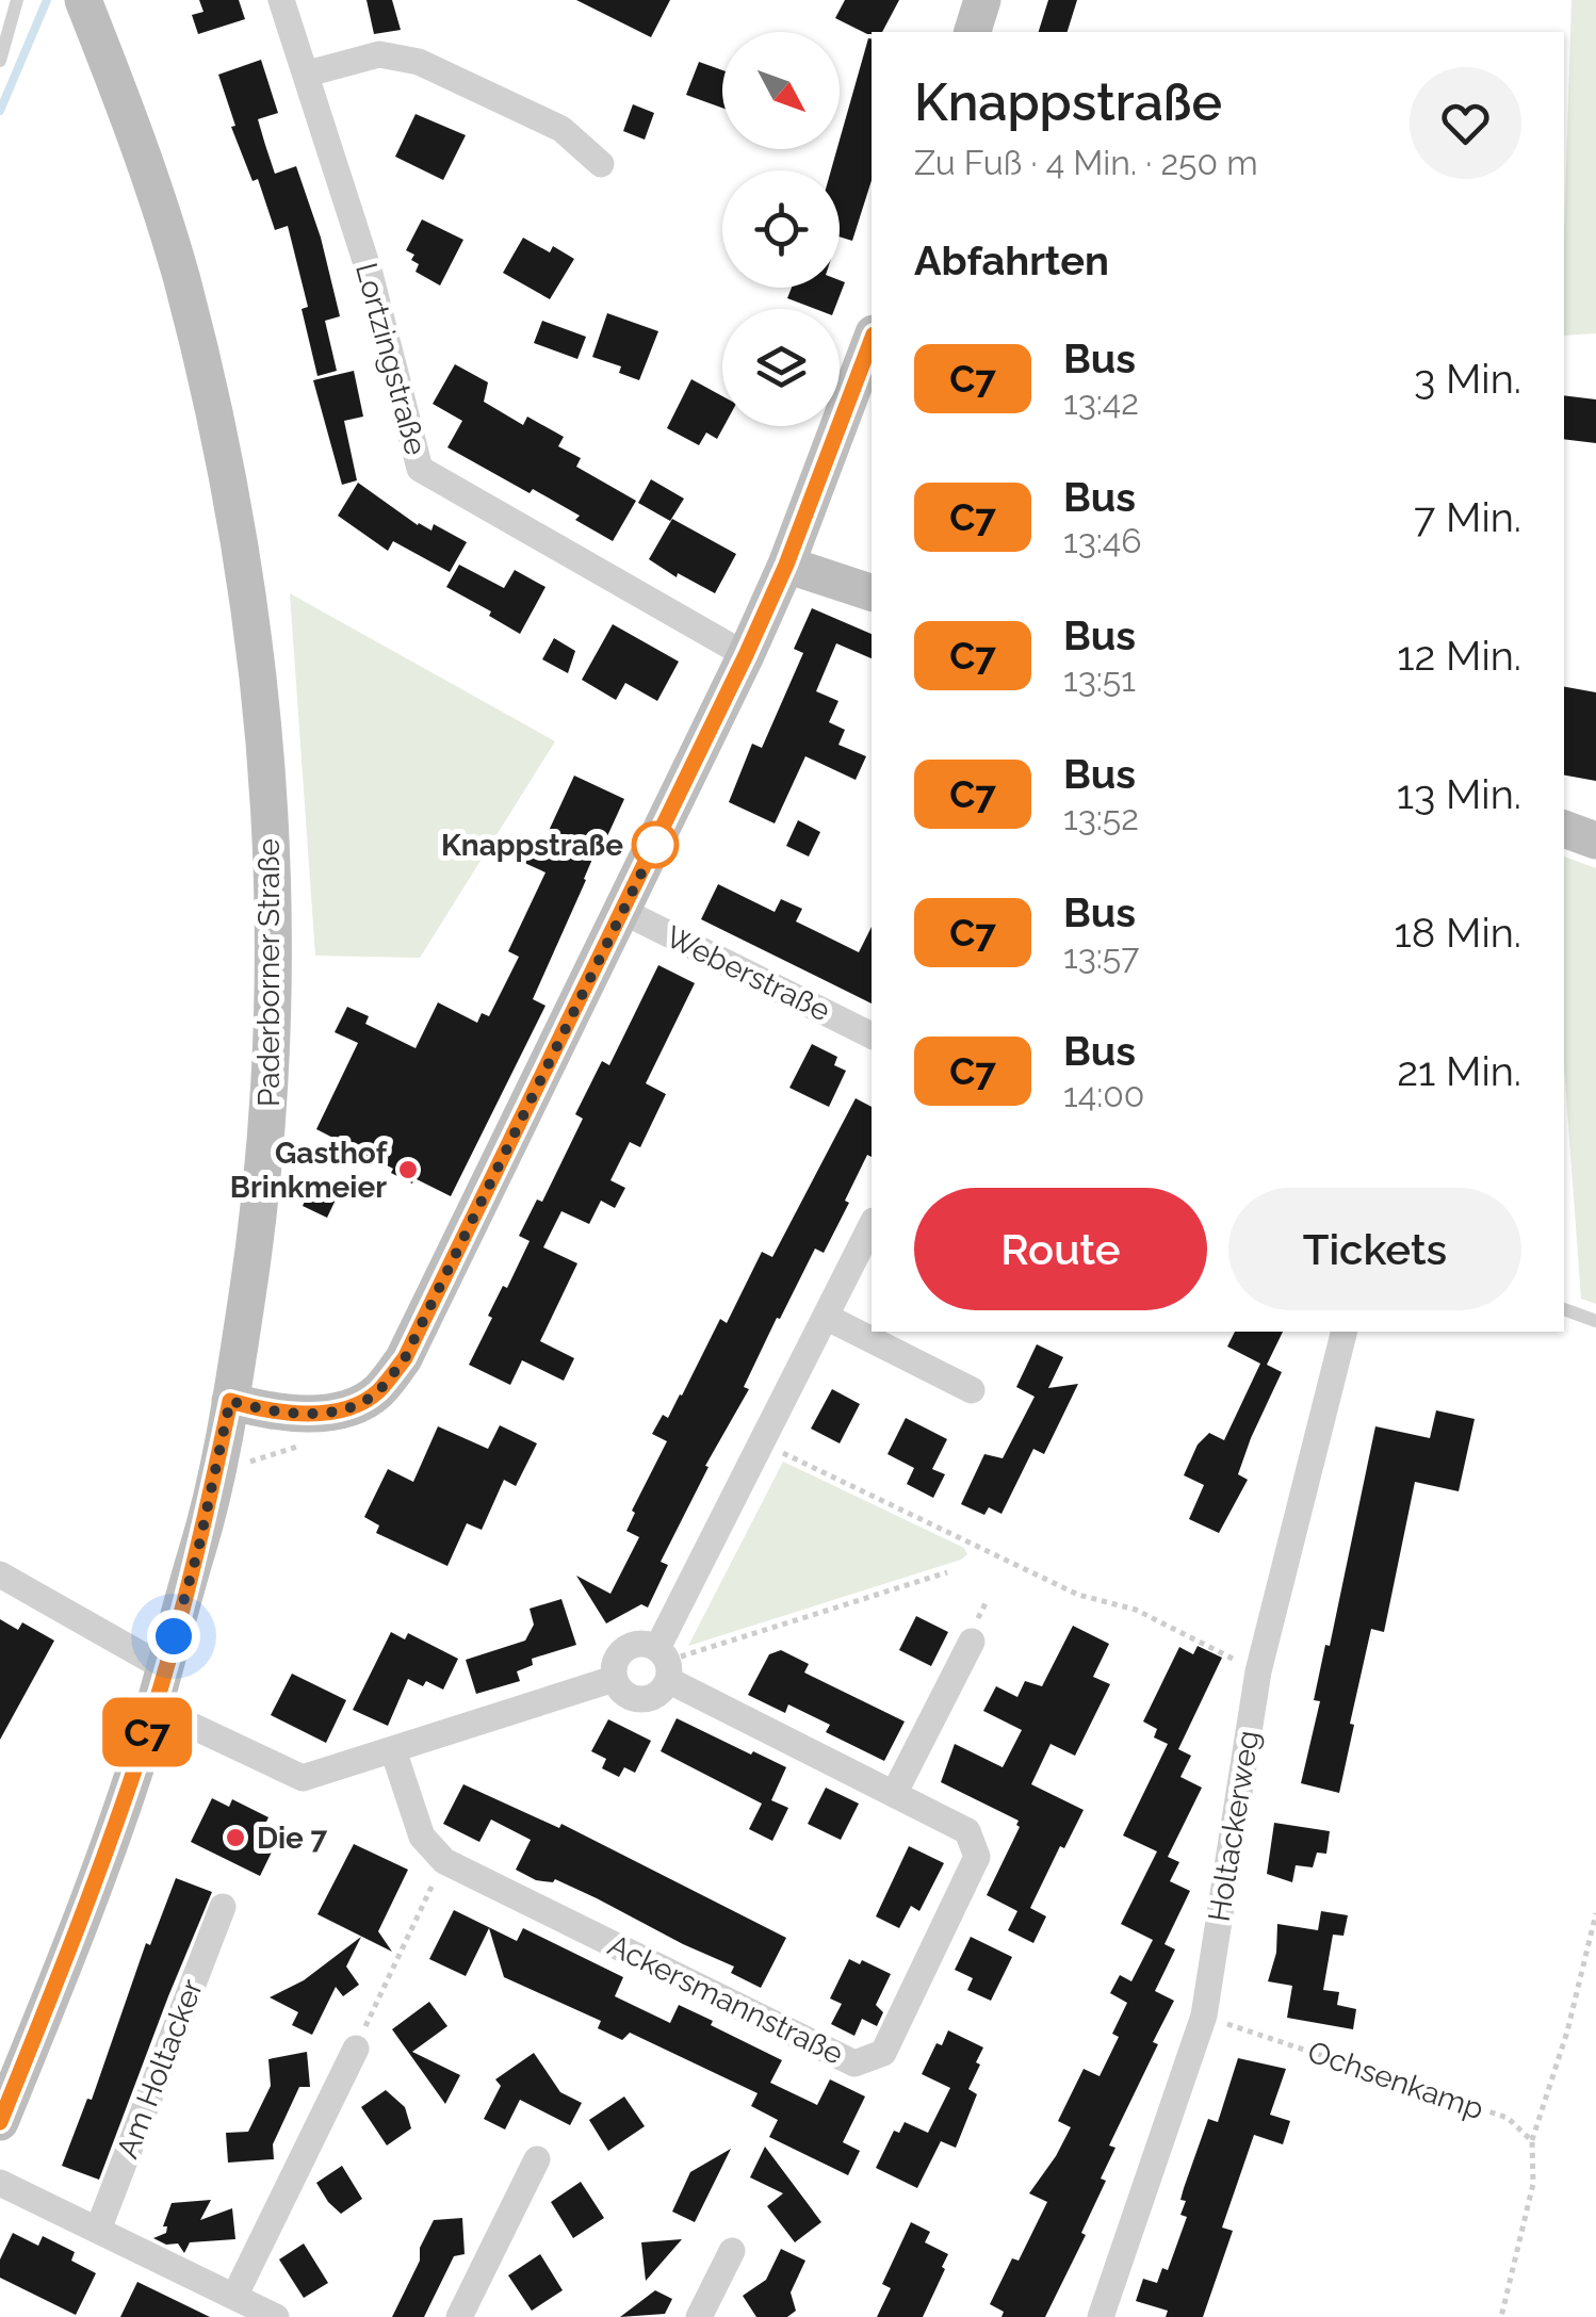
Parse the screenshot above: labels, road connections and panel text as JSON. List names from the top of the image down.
{
  "streets": {
    "main road": ["Paderborner Straße"],
    "street": [
      "Lortzingstraße",
      "Weberstraße",
      "Holtackerweg",
      "Ackersmannstraße",
      "Am Holtacker"
    ],
    "path": ["Ochsenkamp"]
  },
  "crossings": [
    ["Holtackerweg", "Ochsenkamp"]
  ],
  "places": ["Knappstraße", "Gasthof Brinkmeier", "Die 7"],
  "lines": ["bus line C7"],
  "north": "bottom right",
  "page": {
    "on_map": "C7",
    "heading": [
      ["Knappstraße", "Zu Fuß · 4 Min. · 250 m"],
      "Abfahrten"
    ],
    "list": [
      {
        "mark": "C7",
        "name": "Bus",
        "note": "13:42",
        "value": "3 Min."
      },
      {
        "mark": "C7",
        "name": "Bus",
        "note": "13:46",
        "value": "7 Min."
      },
      {
        "mark": "C7",
        "name": "Bus",
        "note": "13:51",
        "value": "12 Min."
      },
      {
        "mark": "C7",
        "name": "Bus",
        "note": "13:52",
        "value": "13 Min."
      },
      {
        "mark": "C7",
        "name": "Bus",
        "note": "13:57",
        "value": "18 Min."
      },
      {
        "mark": "C7",
        "name": "Bus",
        "note": "14:00",
        "value": "21 Min."
      }
    ],
    "buttons": ["Route", "Tickets"]
  }
}
